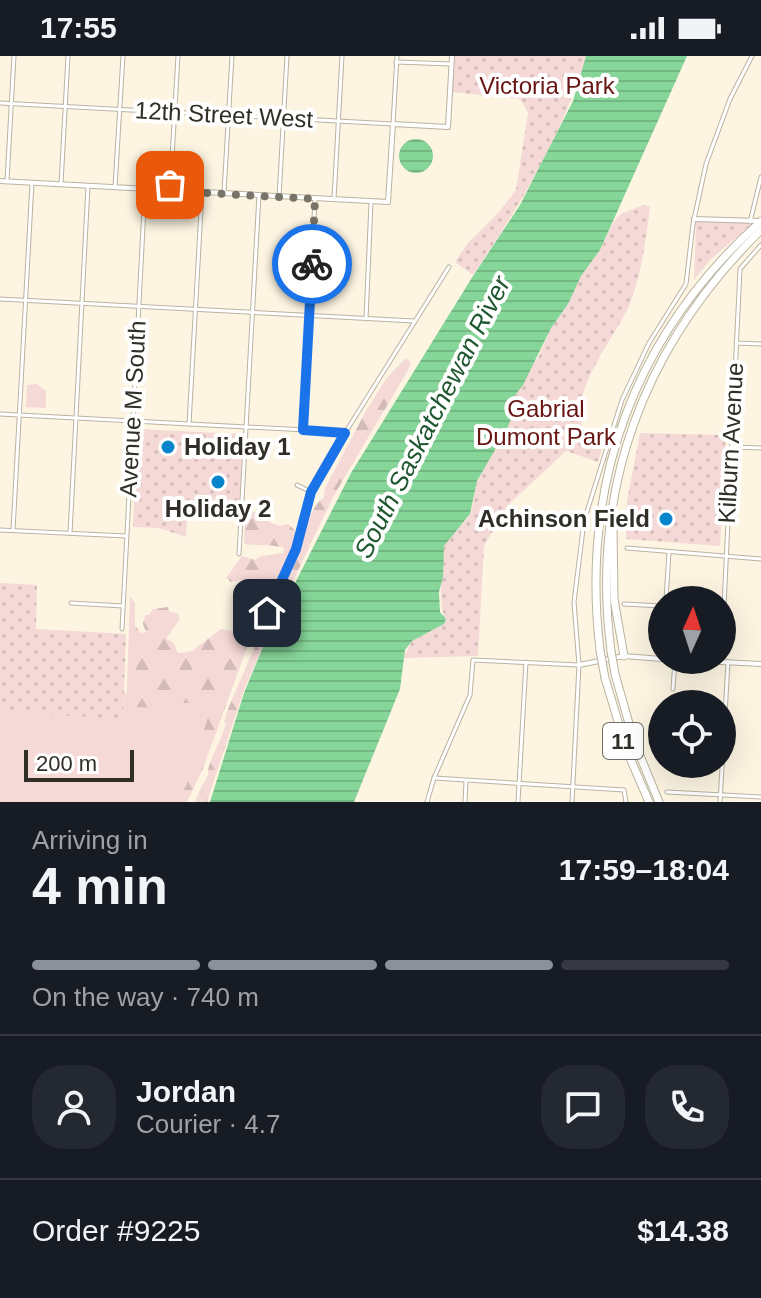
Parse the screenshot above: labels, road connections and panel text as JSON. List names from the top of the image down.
{
  "streets": {
    "highway": ["11"],
    "street": ["12th Street West", "Avenue M South", "Kilburn Avenue"]
  },
  "water": ["South Saskatchewan River"],
  "parks": ["Victoria Park", "Gabrial Dumont Park"],
  "places": ["Holiday 1", "Holiday 2", "Achinson Field"],
  "scale_bar": "200 m",
  "north": "top",
  "page": {
    "status": "17:55",
    "scale": "200 m",
    "heading": ["4 min", "Arriving in", "17:59–18:04"],
    "panel": [
      "Jordan",
      "Courier · 4.7",
      "Order #9225",
      "$14.38"
    ],
    "bar": "On the way · 740 m"
  }
}
